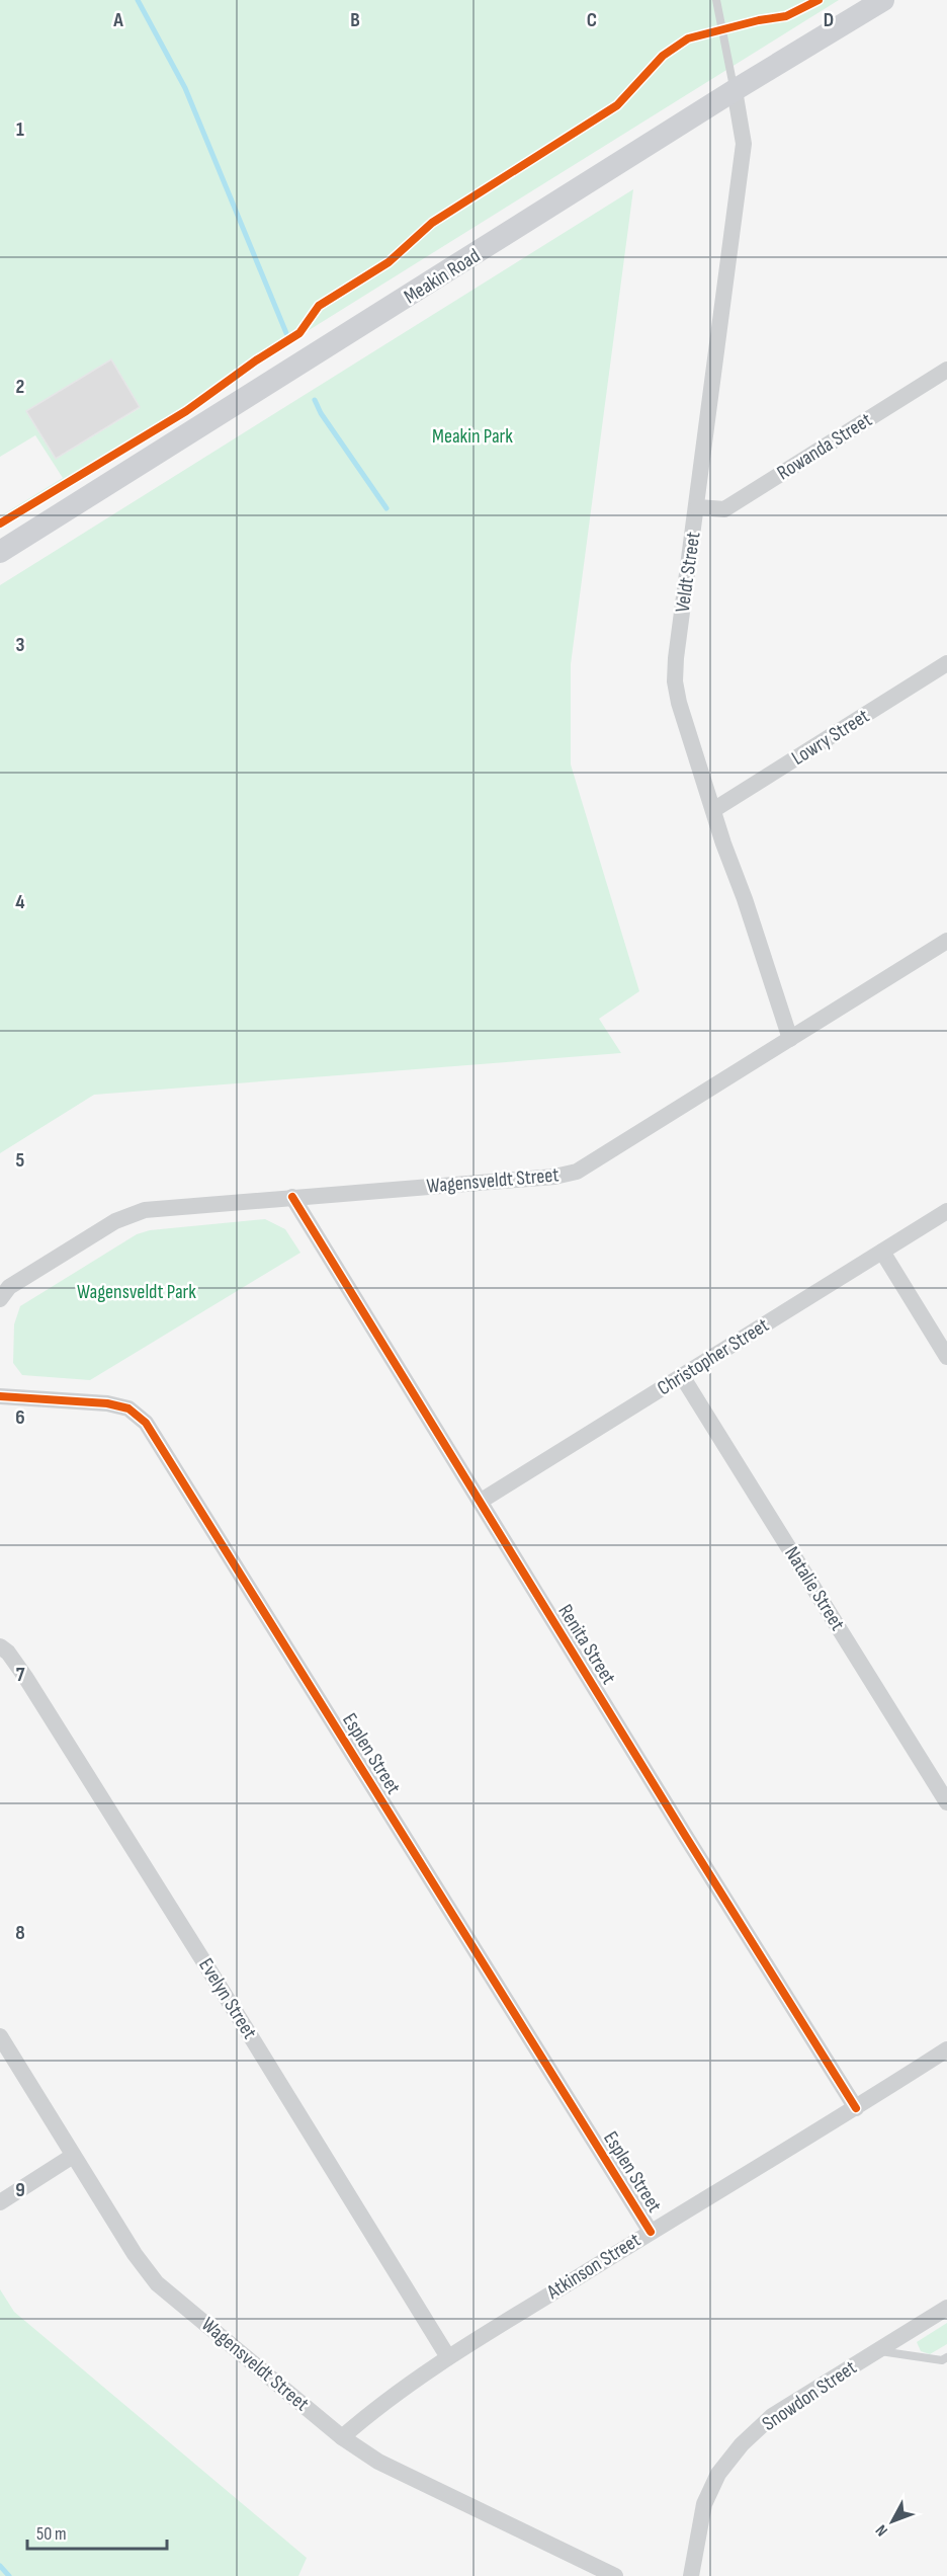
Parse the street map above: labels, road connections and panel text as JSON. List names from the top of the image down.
{
  "streets": {
    "street": [
      "Meakin Road",
      "Rowanda Street",
      "Veldt Street",
      "Lowry Street",
      "Wagensveldt Street",
      "Christopher Street",
      "Natalie Street",
      "Renita Street",
      "Esplen Street",
      "Evelyn Street",
      "Atkinson Street",
      "Snowdon Street"
    ]
  },
  "crossings": [
    ["Meakin Road", "Veldt Street"],
    ["Rowanda Street", "Veldt Street"],
    ["Veldt Street", "Lowry Street"],
    ["Veldt Street", "Wagensveldt Street"],
    ["Wagensveldt Street", "Renita Street"],
    ["Wagensveldt Street", "Atkinson Street"],
    ["Christopher Street", "Natalie Street"],
    ["Christopher Street", "Renita Street"],
    ["Renita Street", "Atkinson Street"],
    ["Esplen Street", "Atkinson Street"],
    ["Evelyn Street", "Atkinson Street"]
  ],
  "parks": ["Meakin Park", "Wagensveldt Park"],
  "scale_bar": "50 m",
  "north": "bottom left",
  "grid": {
    "columns": [
      "A",
      "B",
      "C",
      "D"
    ],
    "rows": [
      "1",
      "2",
      "3",
      "4",
      "5",
      "6",
      "7",
      "8",
      "9"
    ]
  }
}
